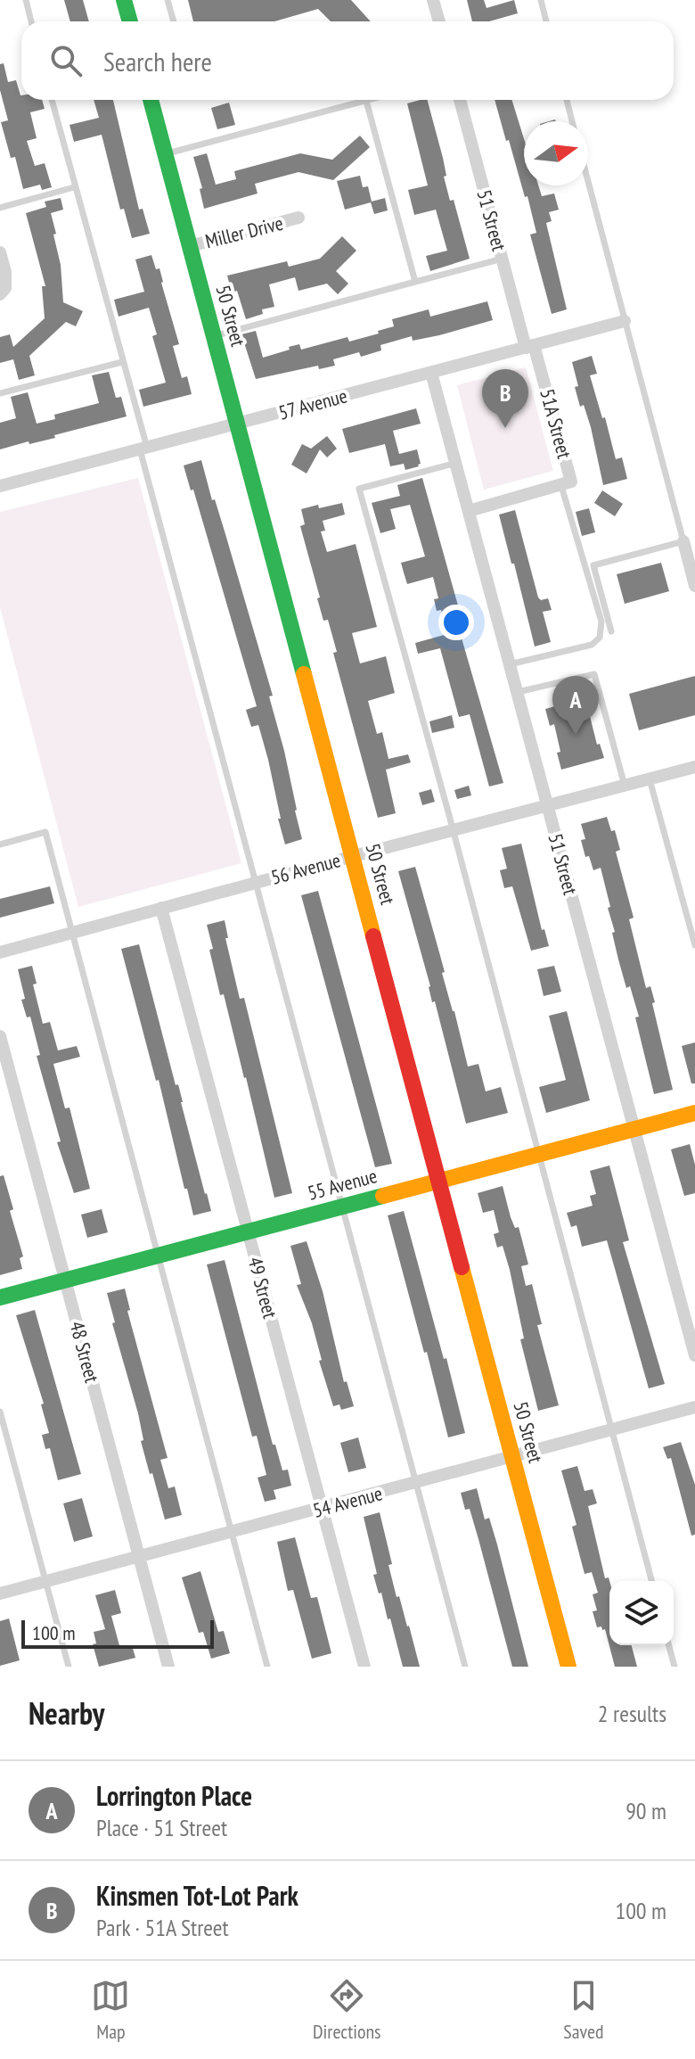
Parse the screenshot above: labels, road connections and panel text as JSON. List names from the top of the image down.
{
  "streets": {
    "street": [
      "51 Street",
      "Miller Drive",
      "50 Street",
      "57 Avenue",
      "51A Street",
      "56 Avenue",
      "55 Avenue",
      "49 Street",
      "48 Street",
      "54 Avenue"
    ]
  },
  "crossings": [
    ["51 Street", "57 Avenue"],
    ["51 Street", "51A Street"],
    ["51 Street", "56 Avenue"],
    ["51 Street", "55 Avenue"],
    ["Miller Drive", "50 Street"],
    ["50 Street", "57 Avenue"],
    ["50 Street", "56 Avenue"],
    ["50 Street", "55 Avenue"],
    ["50 Street", "54 Avenue"],
    ["57 Avenue", "51A Street"],
    ["56 Avenue", "49 Street"],
    ["55 Avenue", "49 Street"],
    ["55 Avenue", "48 Street"],
    ["49 Street", "54 Avenue"],
    ["48 Street", "54 Avenue"]
  ],
  "scale_bar": "100 m",
  "north": "right",
  "page": {
    "search": "Search here",
    "pins": ["B", "A"],
    "scale": "100 m",
    "heading": ["Nearby", "2 results"],
    "list": [
      {
        "mark": "A",
        "name": "Lorrington Place",
        "note": "Place · 51 Street",
        "value": "90 m"
      },
      {
        "mark": "B",
        "name": "Kinsmen Tot-Lot Park",
        "note": "Park · 51A Street",
        "value": "100 m"
      }
    ],
    "nav": ["Map", "Directions", "Saved"]
  }
}
